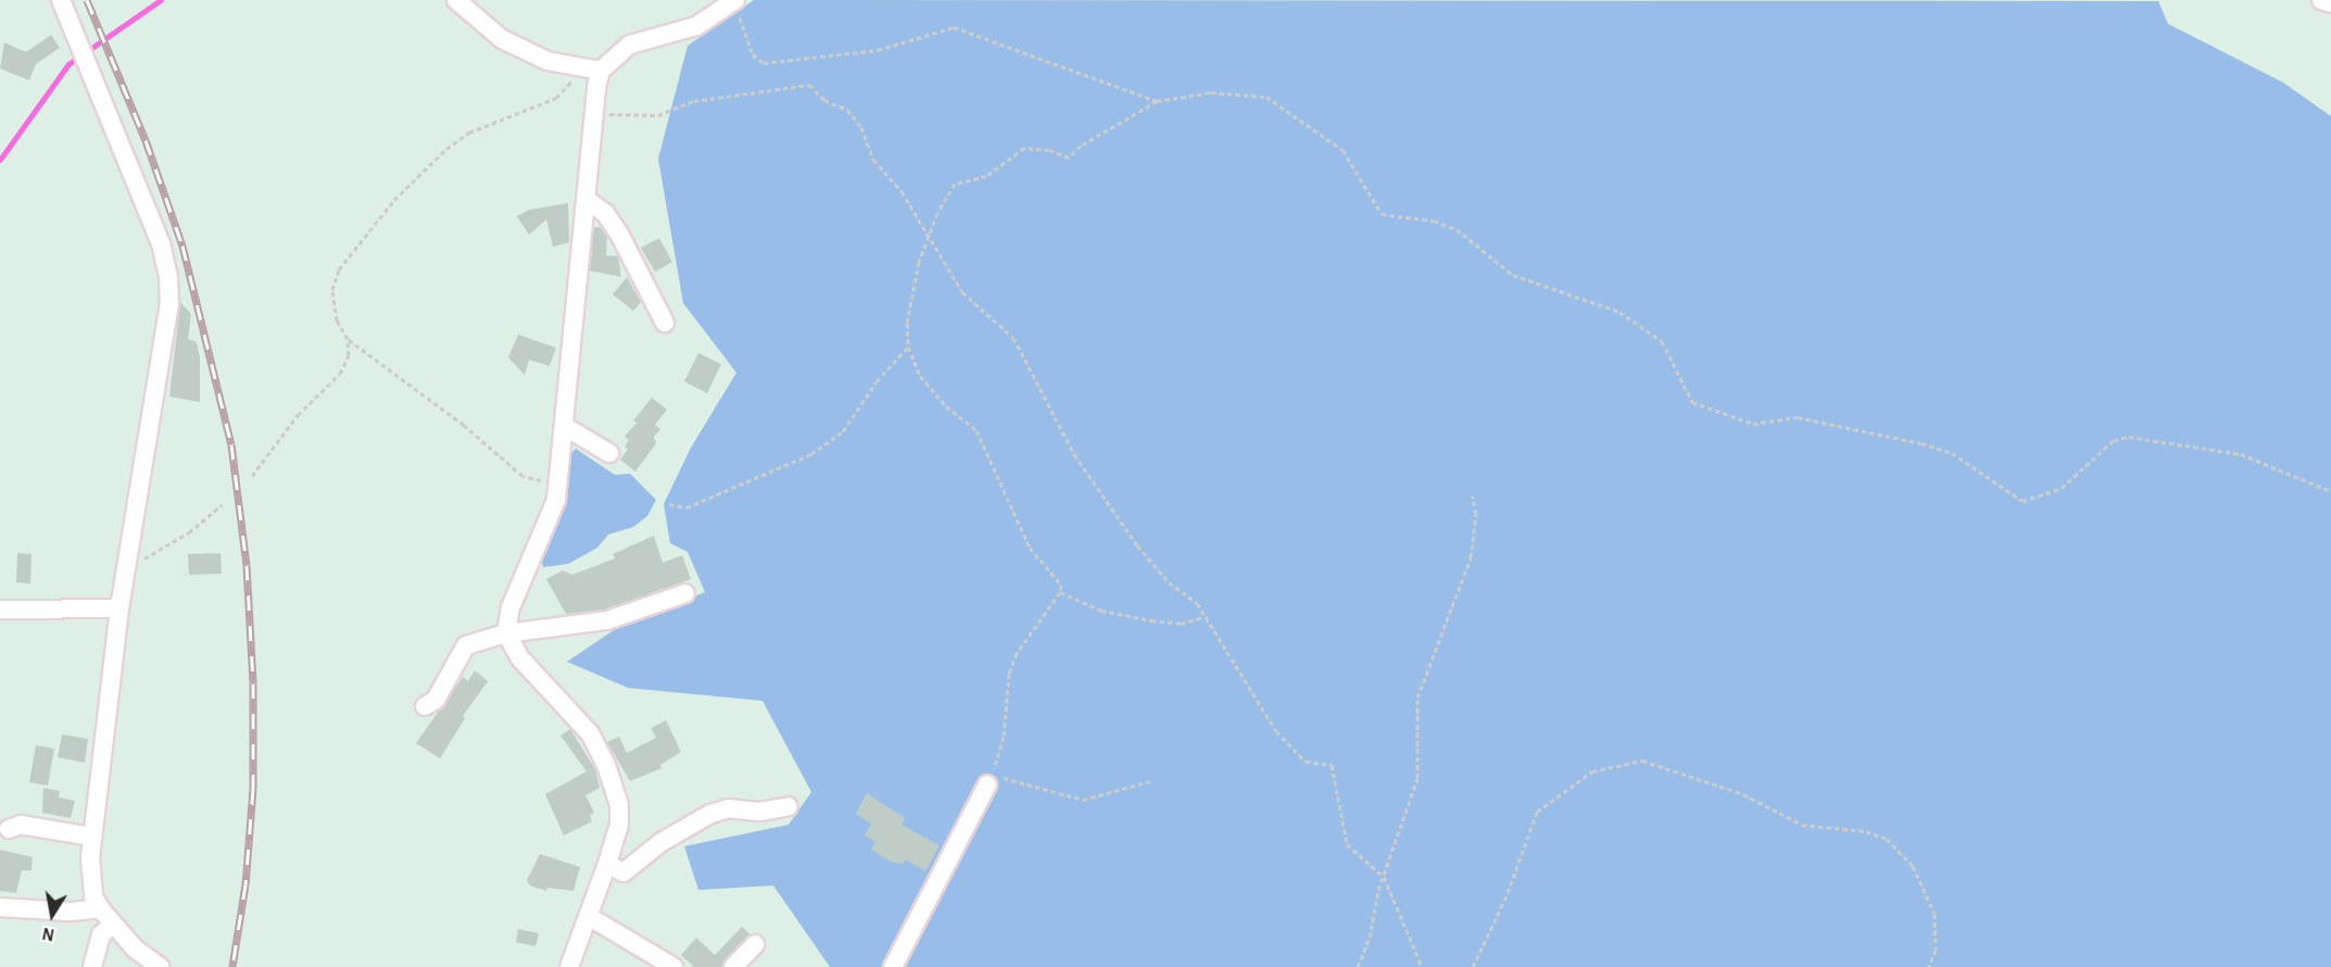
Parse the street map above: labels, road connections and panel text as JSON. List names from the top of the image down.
{
  "north": "bottom"
}
